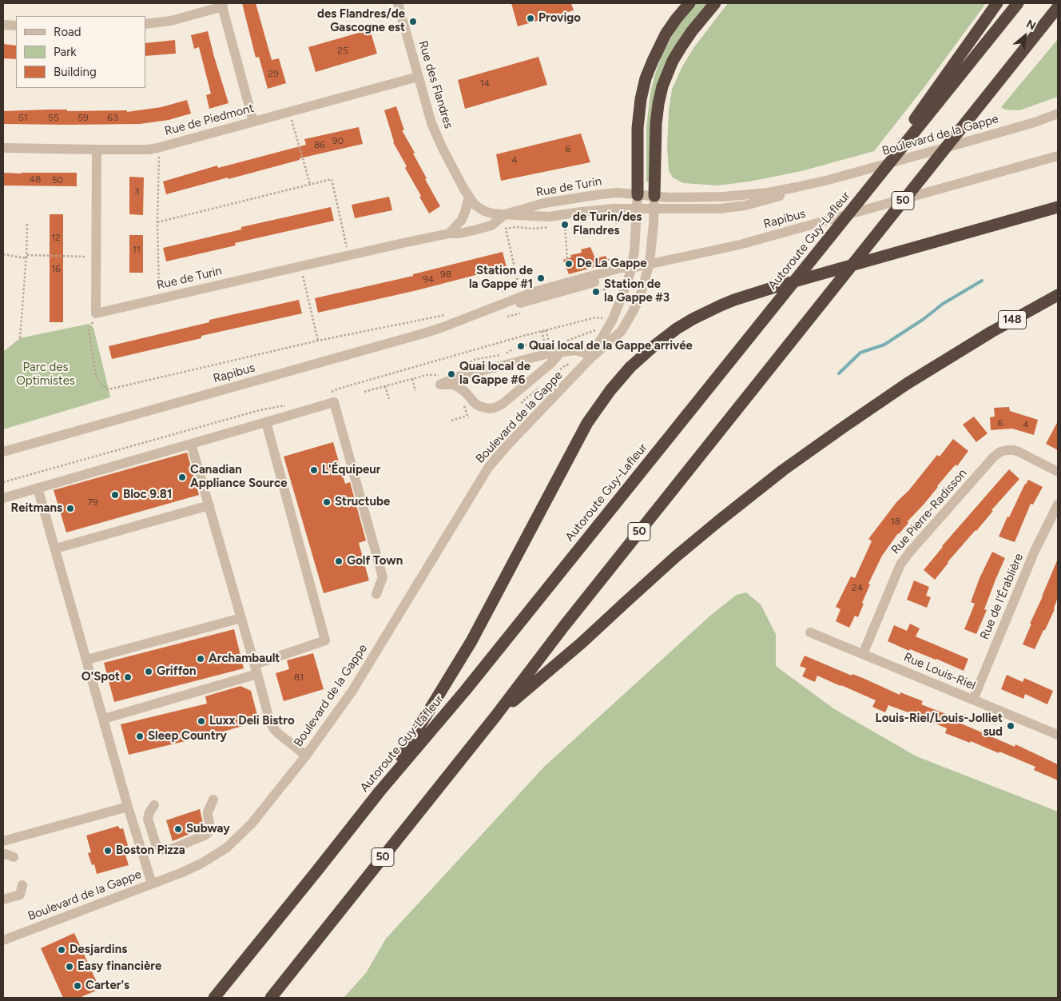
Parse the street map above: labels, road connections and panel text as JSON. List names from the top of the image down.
{
  "streets": {
    "highway": ["50", "Autoroute Guy-Lafleur", "148"],
    "street": [
      "Rue des Flandres",
      "Rue de Piedmont",
      "Boulevard de la Gappe",
      "Rue de Turin",
      "Rapibus",
      "Rue Pierre-Radisson",
      "Rue de l'Érablière",
      "Rue Louis-Riel"
    ]
  },
  "crossings": [
    ["Rue des Flandres", "Rue de Piedmont"],
    ["Rue des Flandres", "Rue de Turin"],
    ["Boulevard de la Gappe", "Rue de Turin"],
    ["Boulevard de la Gappe", "Rapibus"],
    ["50", "148"],
    ["Rue Pierre-Radisson", "Rue Louis-Riel"],
    ["Rue de l'Érablière", "Rue Louis-Riel"]
  ],
  "parks": ["Parc des Optimistes"],
  "places": [
    "Provigo",
    "des Flandres/de Gascogne est",
    "de Turin/des Flandres",
    "De La Gappe",
    "Station de la Gappe #1",
    "Station de la Gappe #3",
    "Quai local de la Gappe arrivée",
    "Quai local de la Gappe #6",
    "L'Équipeur",
    "Canadian Appliance Source",
    "Bloc 9.81",
    "Structube",
    "Reitmans",
    "Golf Town",
    "Archambault",
    "Griffon",
    "O'Spot",
    "Luxx Deli Bistro",
    "Louis-Riel/Louis-Jolliet sud",
    "Sleep Country",
    "Subway",
    "Boston Pizza",
    "Desjardins",
    "Easy financière",
    "Carter's"
  ],
  "house_numbers": [
    "25",
    "29",
    "14",
    "51",
    "55",
    "59",
    "63",
    "90",
    "86",
    "6",
    "4",
    "48",
    "50",
    "3",
    "12",
    "11",
    "16",
    "98",
    "94",
    "6",
    "4",
    "79",
    "18",
    "24",
    "81"
  ],
  "legend": ["Road", "Park", "Building"],
  "north": "top right"
}
